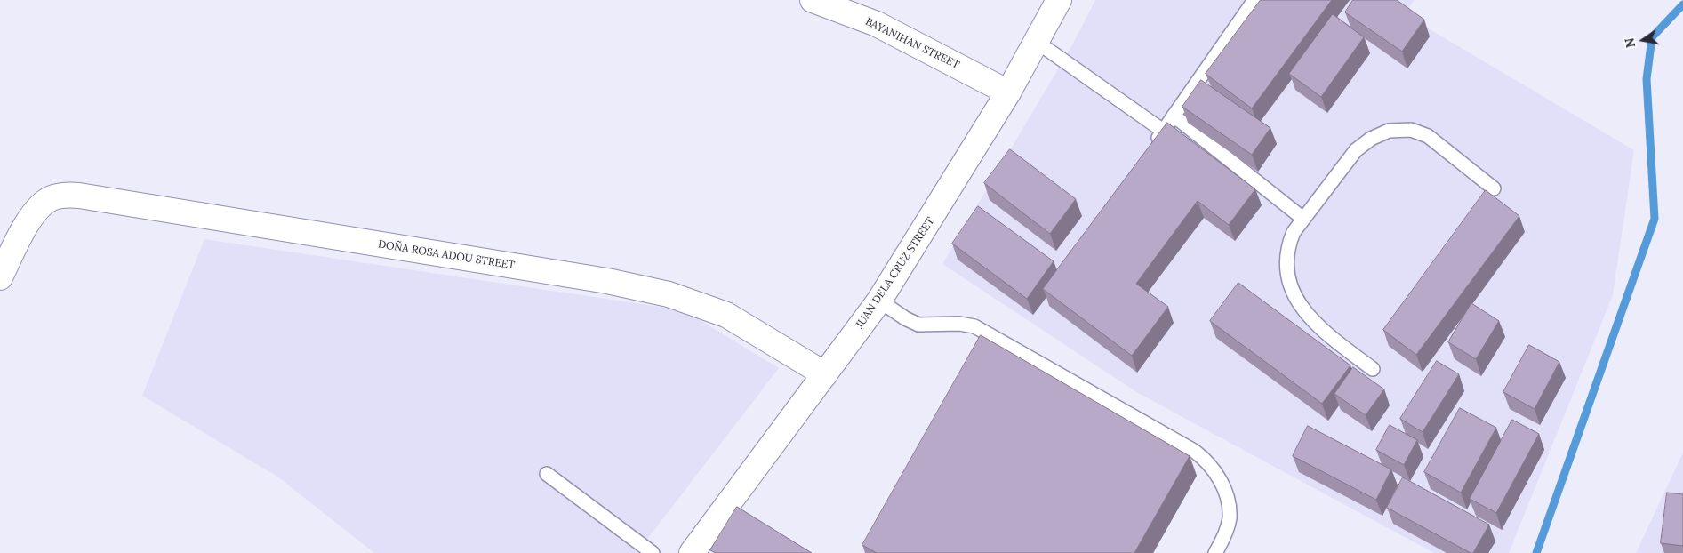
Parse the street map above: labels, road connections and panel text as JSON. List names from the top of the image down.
{
  "streets": {
    "street": ["BAYANIHAN STREET", "DOÑA ROSA ADOU STREET", "JUAN DELA CRUZ STREET"]
  },
  "crossings": [
    ["BAYANIHAN STREET", "JUAN DELA CRUZ STREET"],
    ["DOÑA ROSA ADOU STREET", "JUAN DELA CRUZ STREET"]
  ],
  "north": "left"
}
